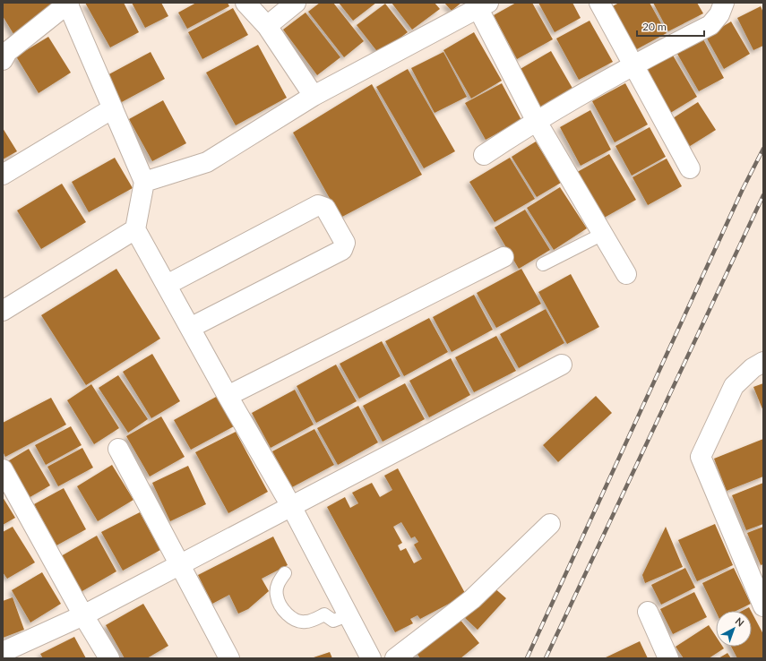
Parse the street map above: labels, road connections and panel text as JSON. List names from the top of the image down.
{
  "scale_bar": "20 m",
  "north": "top right"
}
